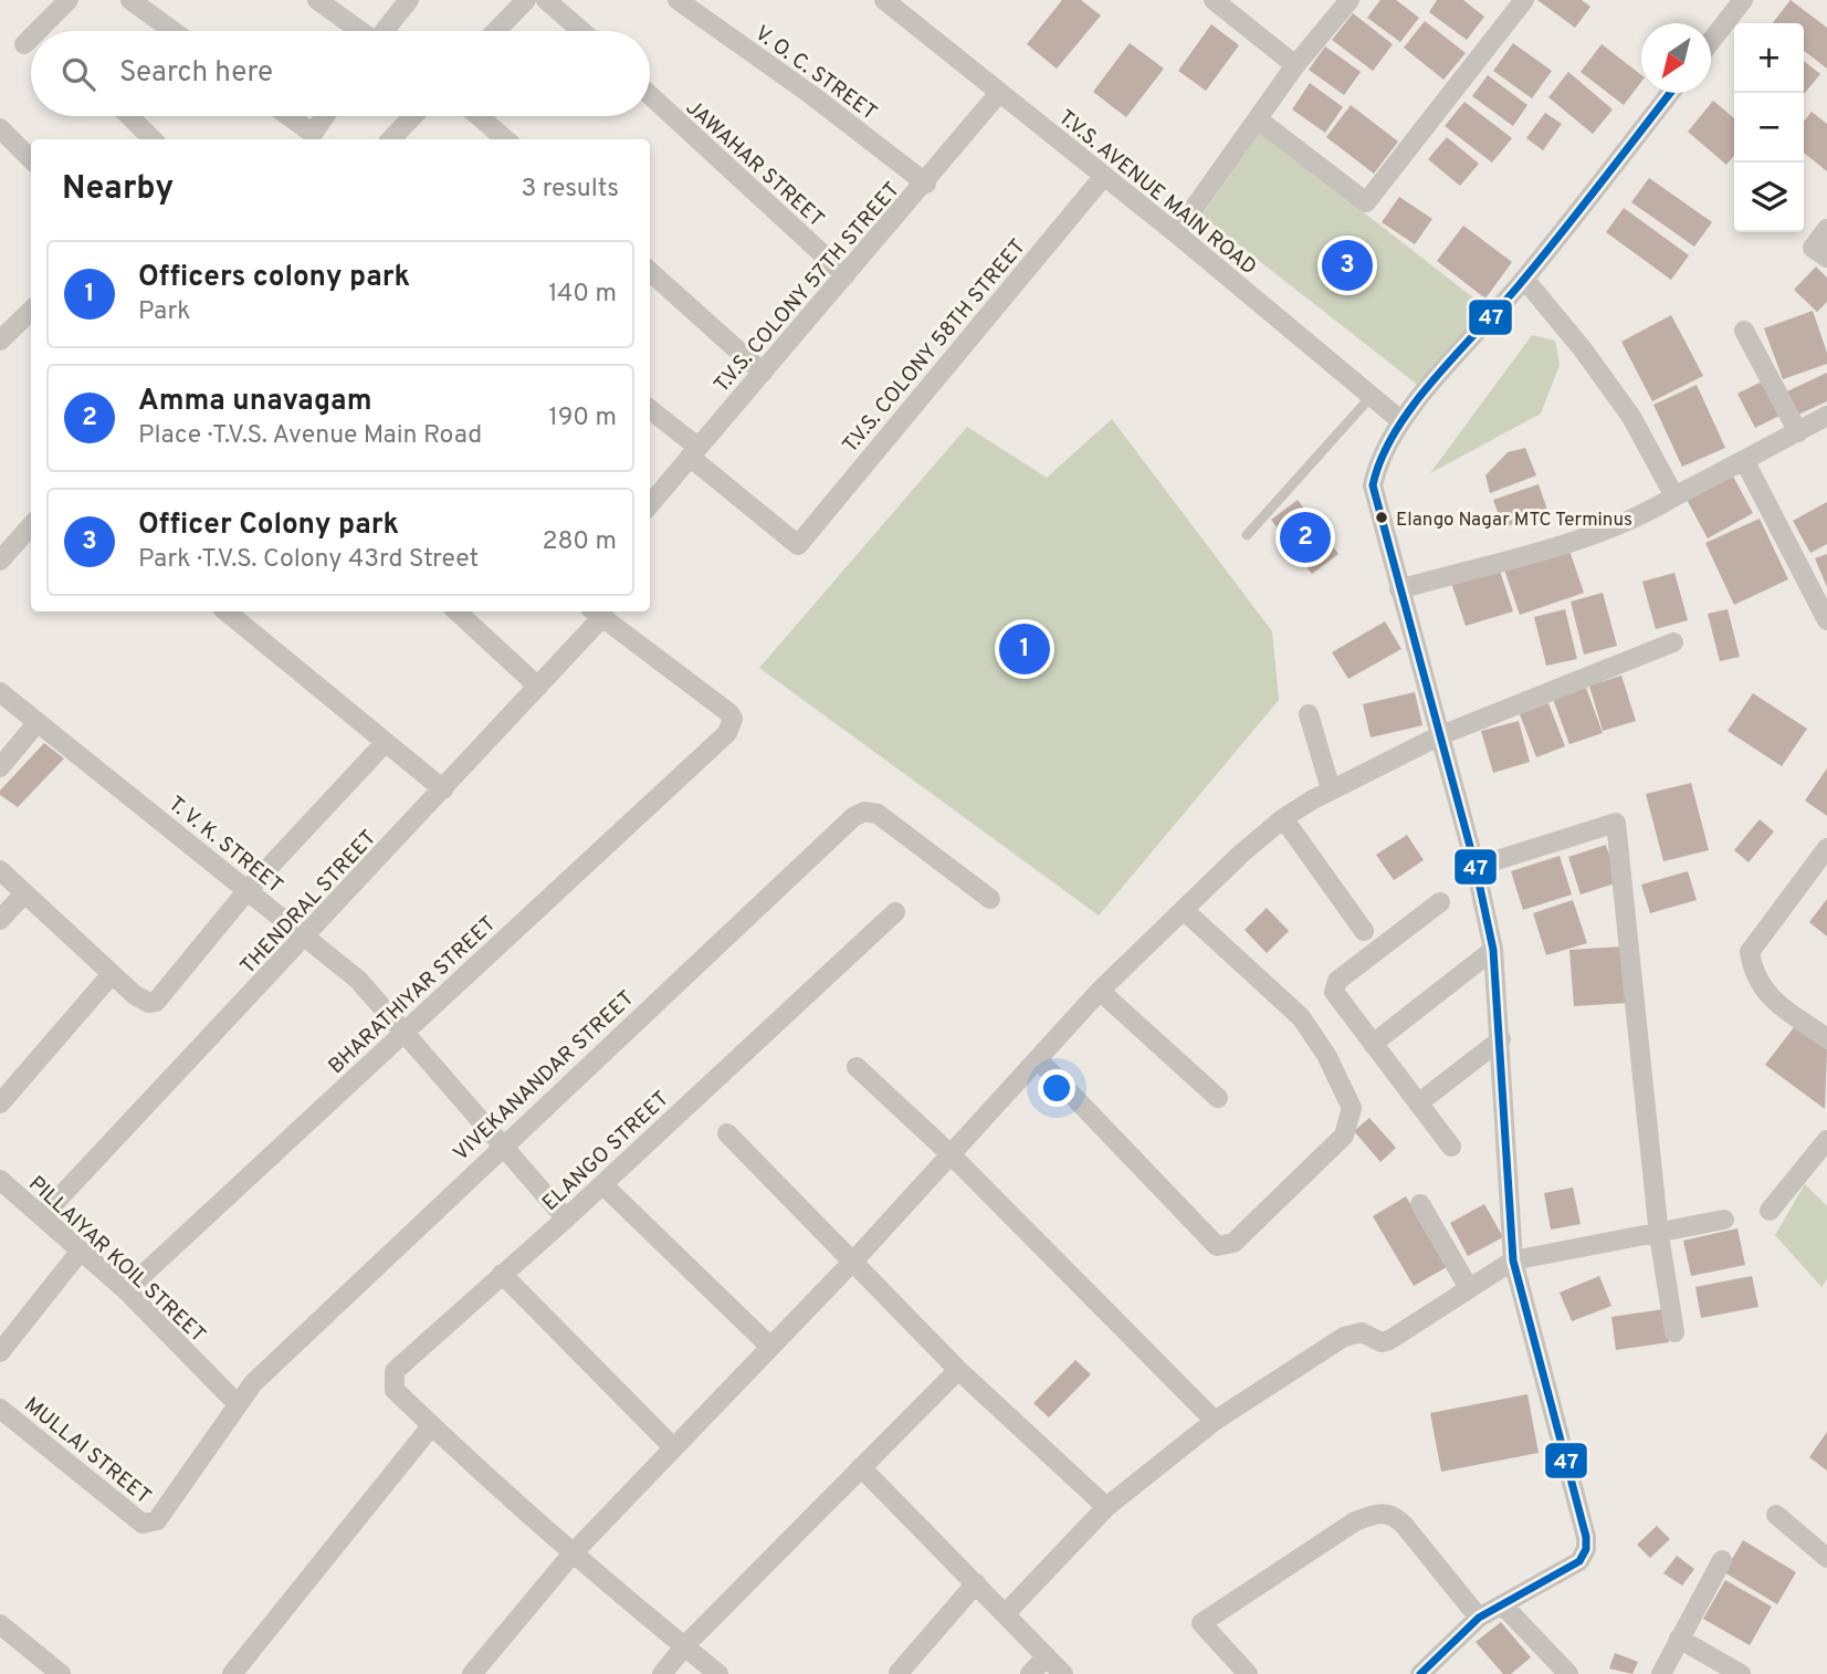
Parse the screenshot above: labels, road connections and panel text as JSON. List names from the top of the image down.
{
  "streets": {
    "street": [
      "V. O. C. STREET",
      "JAWAHAR STREET",
      "T.V.S. AVENUE MAIN ROAD",
      "T.V.S. COLONY 57TH STREET",
      "T.V.S. COLONY 58TH STREET",
      "T. V. K. STREET",
      "THENDRAL STREET",
      "BHARATHIYAR STREET",
      "VIVEKANANDAR STREET",
      "ELANGO STREET",
      "PILLAIYAR KOIL STREET",
      "MULLAI STREET"
    ]
  },
  "crossings": [
    ["V. O. C. STREET", "T.V.S. COLONY 57TH STREET"],
    ["JAWAHAR STREET", "T.V.S. COLONY 57TH STREET"],
    ["T.V.S. AVENUE MAIN ROAD", "T.V.S. COLONY 57TH STREET"],
    ["T.V.S. AVENUE MAIN ROAD", "T.V.S. COLONY 58TH STREET"],
    ["T.V.S. COLONY 57TH STREET", "T.V.S. COLONY 58TH STREET"],
    ["T. V. K. STREET", "THENDRAL STREET"],
    ["T. V. K. STREET", "BHARATHIYAR STREET"],
    ["T. V. K. STREET", "VIVEKANANDAR STREET"],
    ["T. V. K. STREET", "ELANGO STREET"],
    ["THENDRAL STREET", "BHARATHIYAR STREET"],
    ["THENDRAL STREET", "PILLAIYAR KOIL STREET"],
    ["BHARATHIYAR STREET", "PILLAIYAR KOIL STREET"],
    ["VIVEKANANDAR STREET", "PILLAIYAR KOIL STREET"],
    ["VIVEKANANDAR STREET", "MULLAI STREET"]
  ],
  "places": ["Elango Nagar MTC Terminus"],
  "lines": ["transit line 47"],
  "north": "bottom left",
  "page": {
    "map_buttons": ["+", "−"],
    "search": "Search here",
    "heading": ["Nearby", "3 results"],
    "pins": ["3", "2", "1"],
    "list": [
      {
        "mark": "1",
        "name": "Officers colony park",
        "note": "Park",
        "value": "140 m"
      },
      {
        "mark": "2",
        "name": "Amma unavagam",
        "note": "Place · T.V.S. Avenue Main Road",
        "value": "190 m"
      },
      {
        "mark": "3",
        "name": "Officer Colony park",
        "note": "Park · T.V.S. Colony 43rd Street",
        "value": "280 m"
      }
    ]
  }
}
